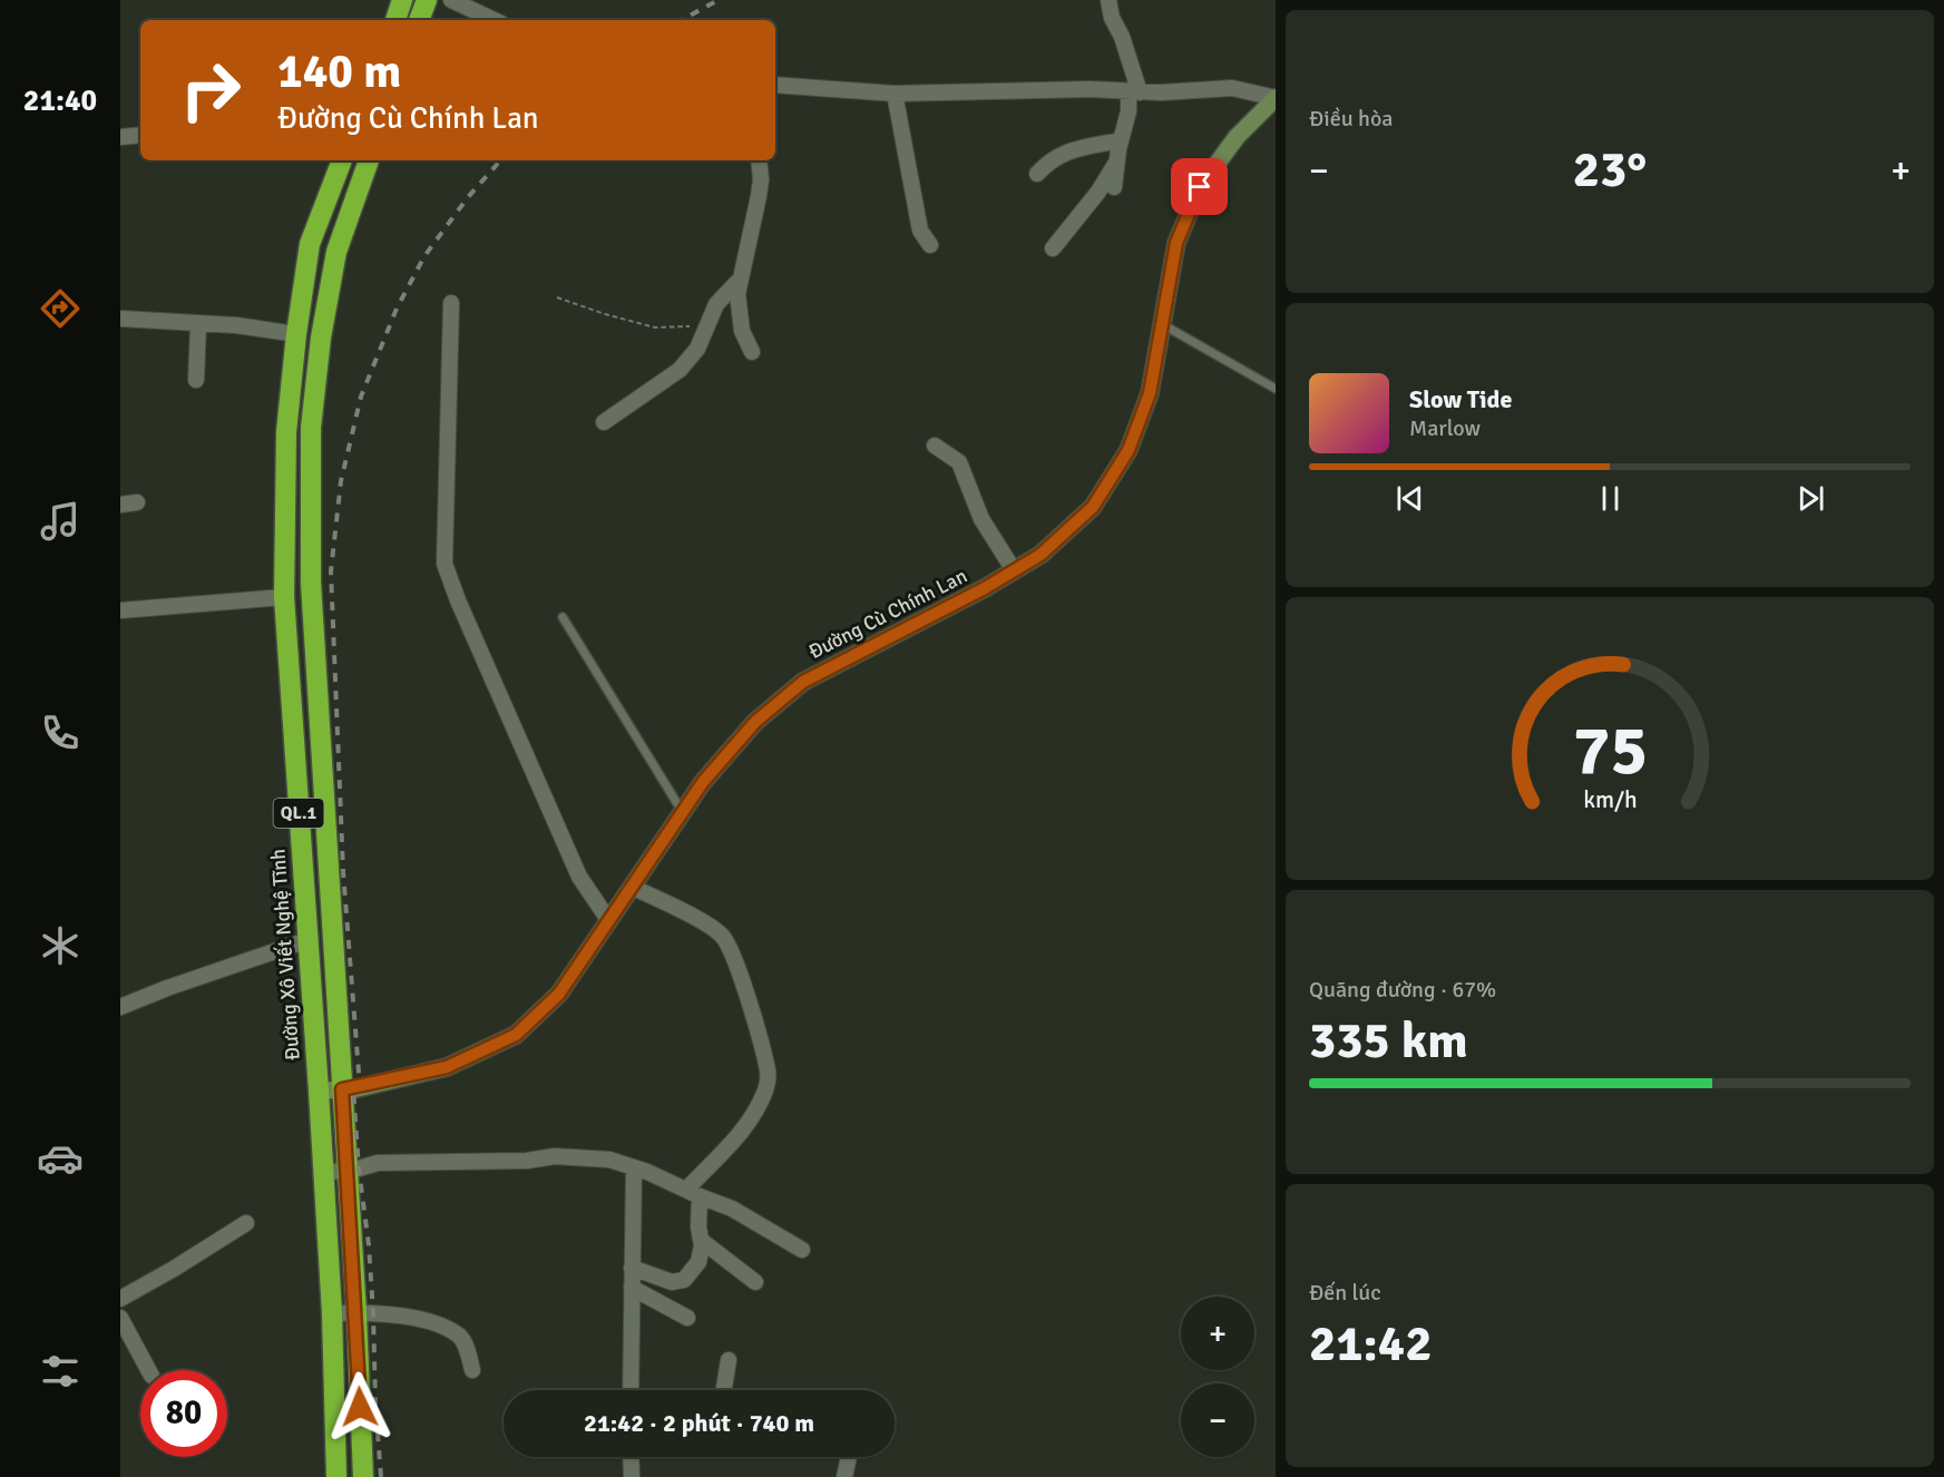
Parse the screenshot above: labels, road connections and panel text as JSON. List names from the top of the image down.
{
  "streets": {
    "highway": ["QL.1", "Đường Xô Viết Nghệ Tĩnh"],
    "street": ["Đường Cù Chính Lan"]
  },
  "crossings": [
    ["Đường Cù Chính Lan", "QL.1"],
    ["Đường Cù Chính Lan", "Đường Xô Viết Nghệ Tĩnh"]
  ],
  "page": {
    "tabs": "21:40",
    "tile": [
      "Điều hòa",
      ["Quãng đường · 67%", "335 km"],
      ["Đến lúc", "21:42"]
    ],
    "turn": ["140 m", "Đường Cù Chính Lan"],
    "heat": ["−", "23°", "+"],
    "song": ["Slow Tide", "Marlow"],
    "map_buttons": ["+", "−"],
    "limit": "80",
    "trip": "21:42 · 2 phút · 740 m",
    "gauge": ["75", "km/h"]
  }
}
